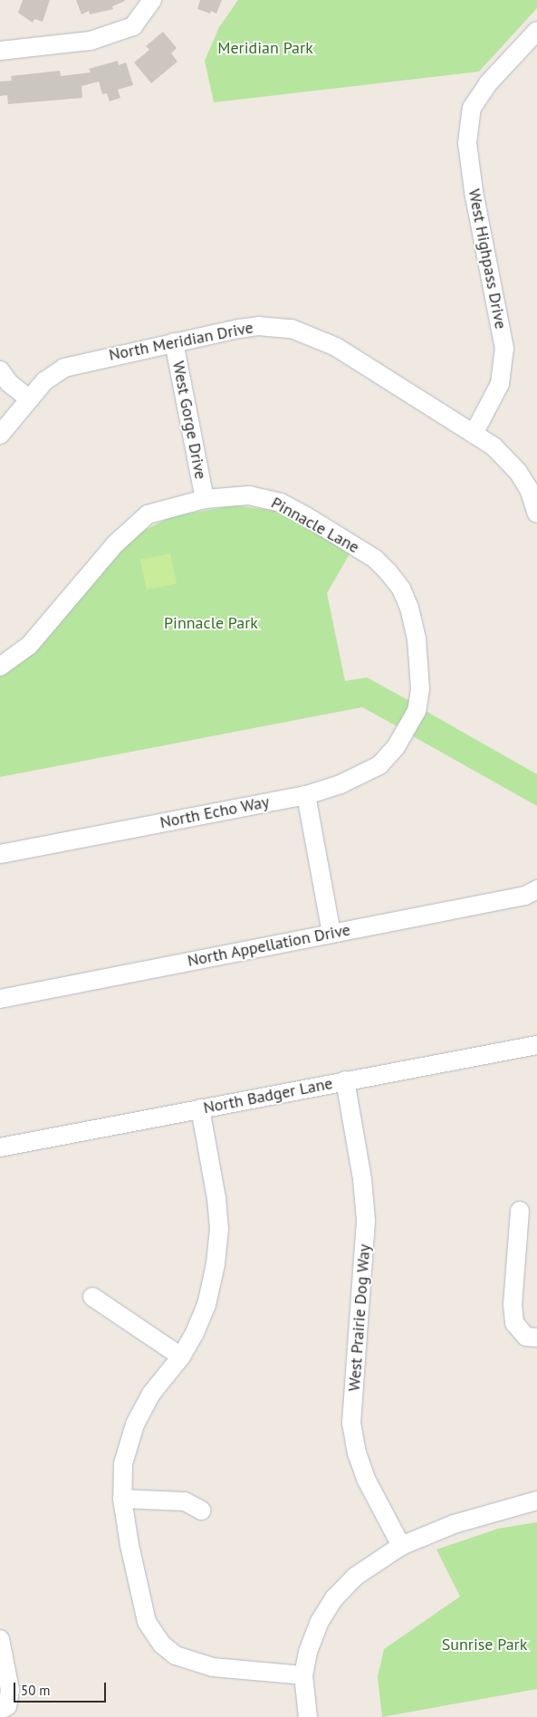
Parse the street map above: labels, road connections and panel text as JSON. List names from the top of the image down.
{
  "streets": {
    "street": [
      "West Highpass Drive",
      "North Meridian Drive",
      "West Gorge Drive",
      "Pinnacle Lane",
      "North Echo Way",
      "North Appellation Drive",
      "North Badger Lane",
      "West Prairie Dog Way"
    ]
  },
  "crossings": [
    ["West Highpass Drive", "North Meridian Drive"],
    ["North Meridian Drive", "West Gorge Drive"],
    ["West Gorge Drive", "Pinnacle Lane"],
    ["Pinnacle Lane", "North Echo Way"],
    ["North Badger Lane", "West Prairie Dog Way"]
  ],
  "parks": ["Meridian Park", "Pinnacle Park", "Sunrise Park"],
  "scale_bar": "50 m"
}
